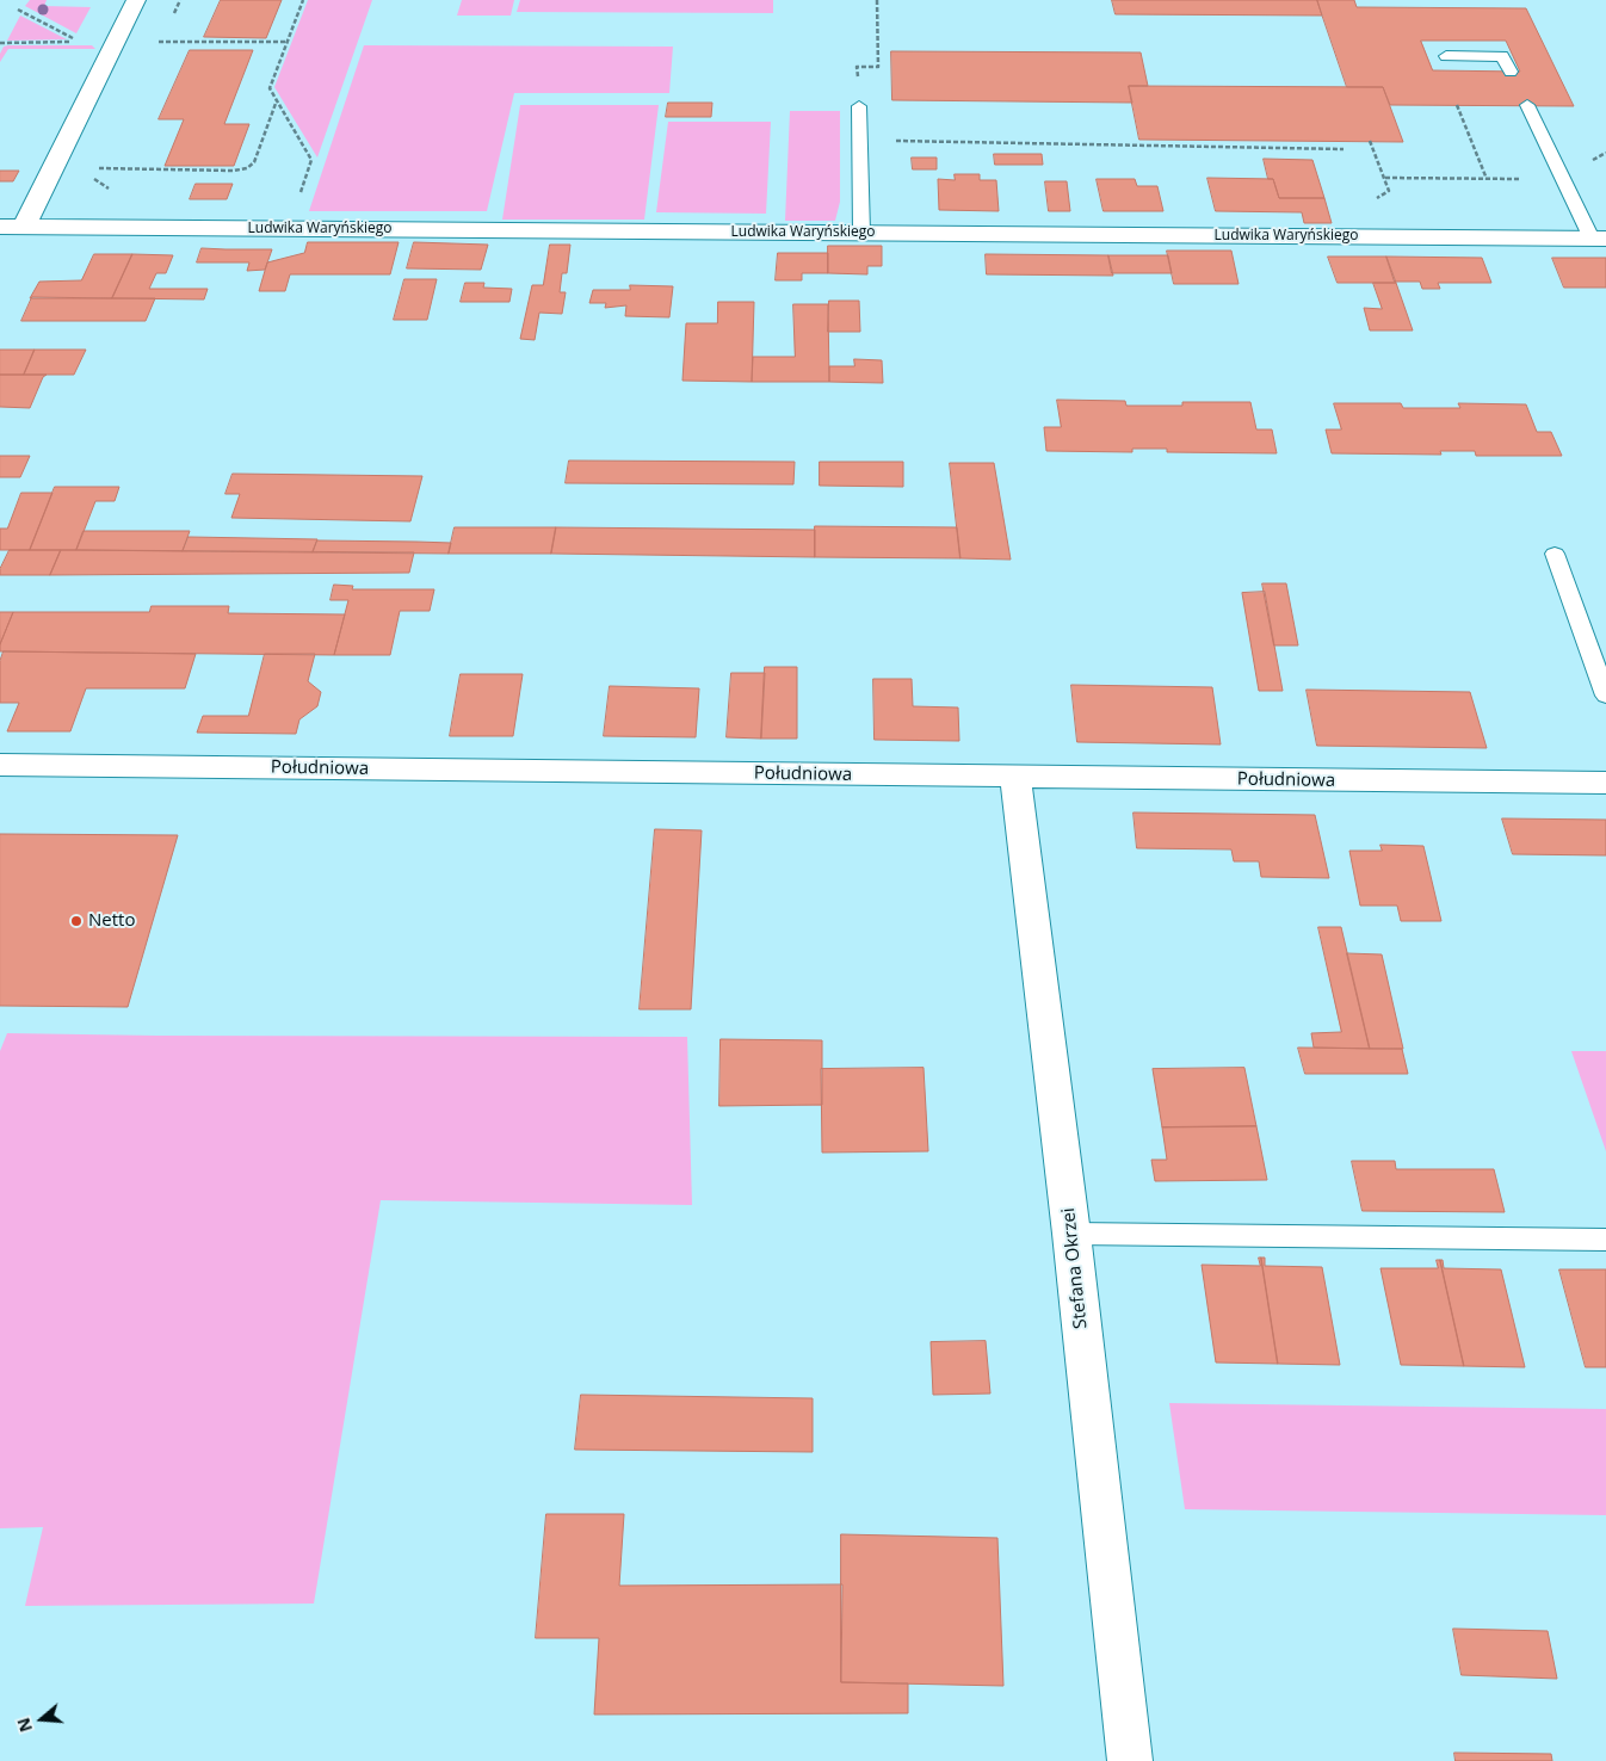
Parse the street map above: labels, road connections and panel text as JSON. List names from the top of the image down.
{
  "streets": {
    "street": ["Ludwika Waryńskiego", "Południowa", "Stefana Okrzei"]
  },
  "crossings": [
    ["Południowa", "Stefana Okrzei"]
  ],
  "places": ["Netto"],
  "north": "left"
}
